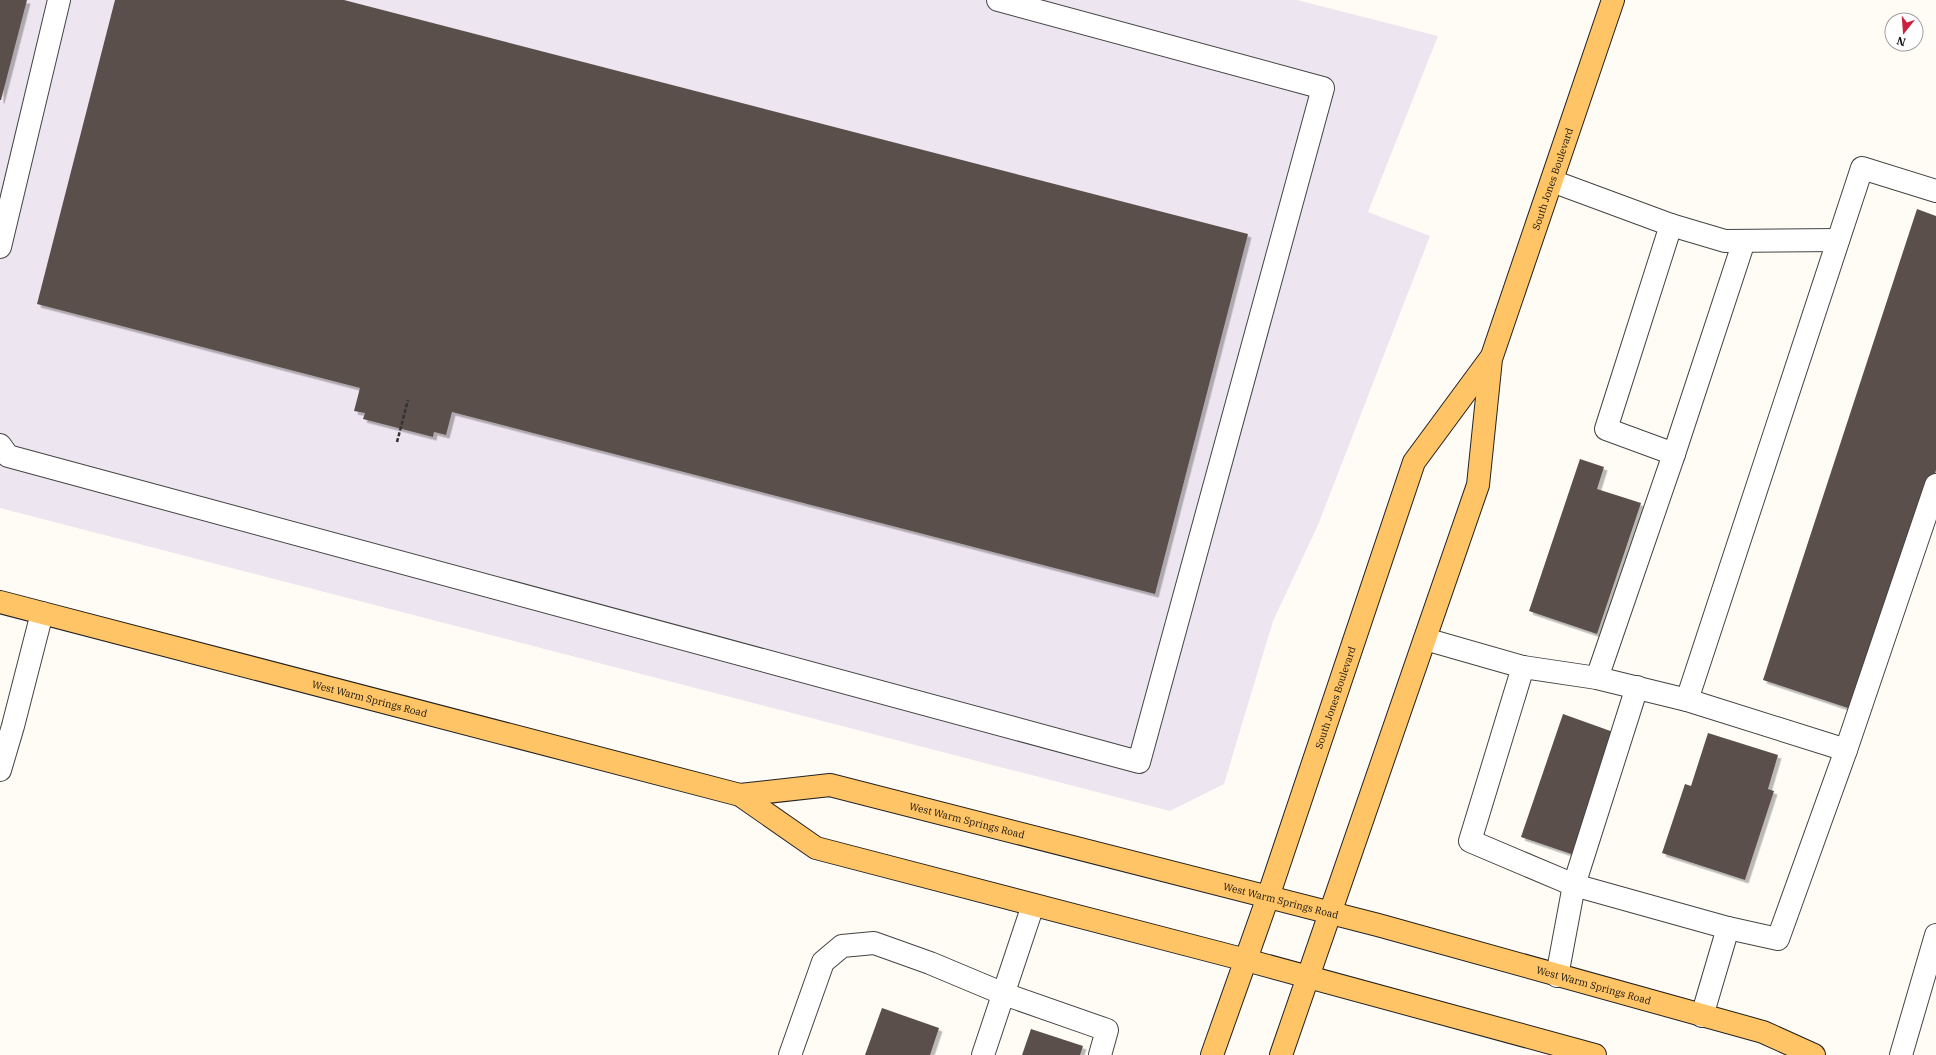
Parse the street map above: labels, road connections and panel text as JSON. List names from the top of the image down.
{
  "streets": {
    "main road": ["South Jones Boulevard", "West Warm Springs Road"]
  },
  "crossings": [
    ["South Jones Boulevard", "West Warm Springs Road"]
  ],
  "north": "bottom"
}
